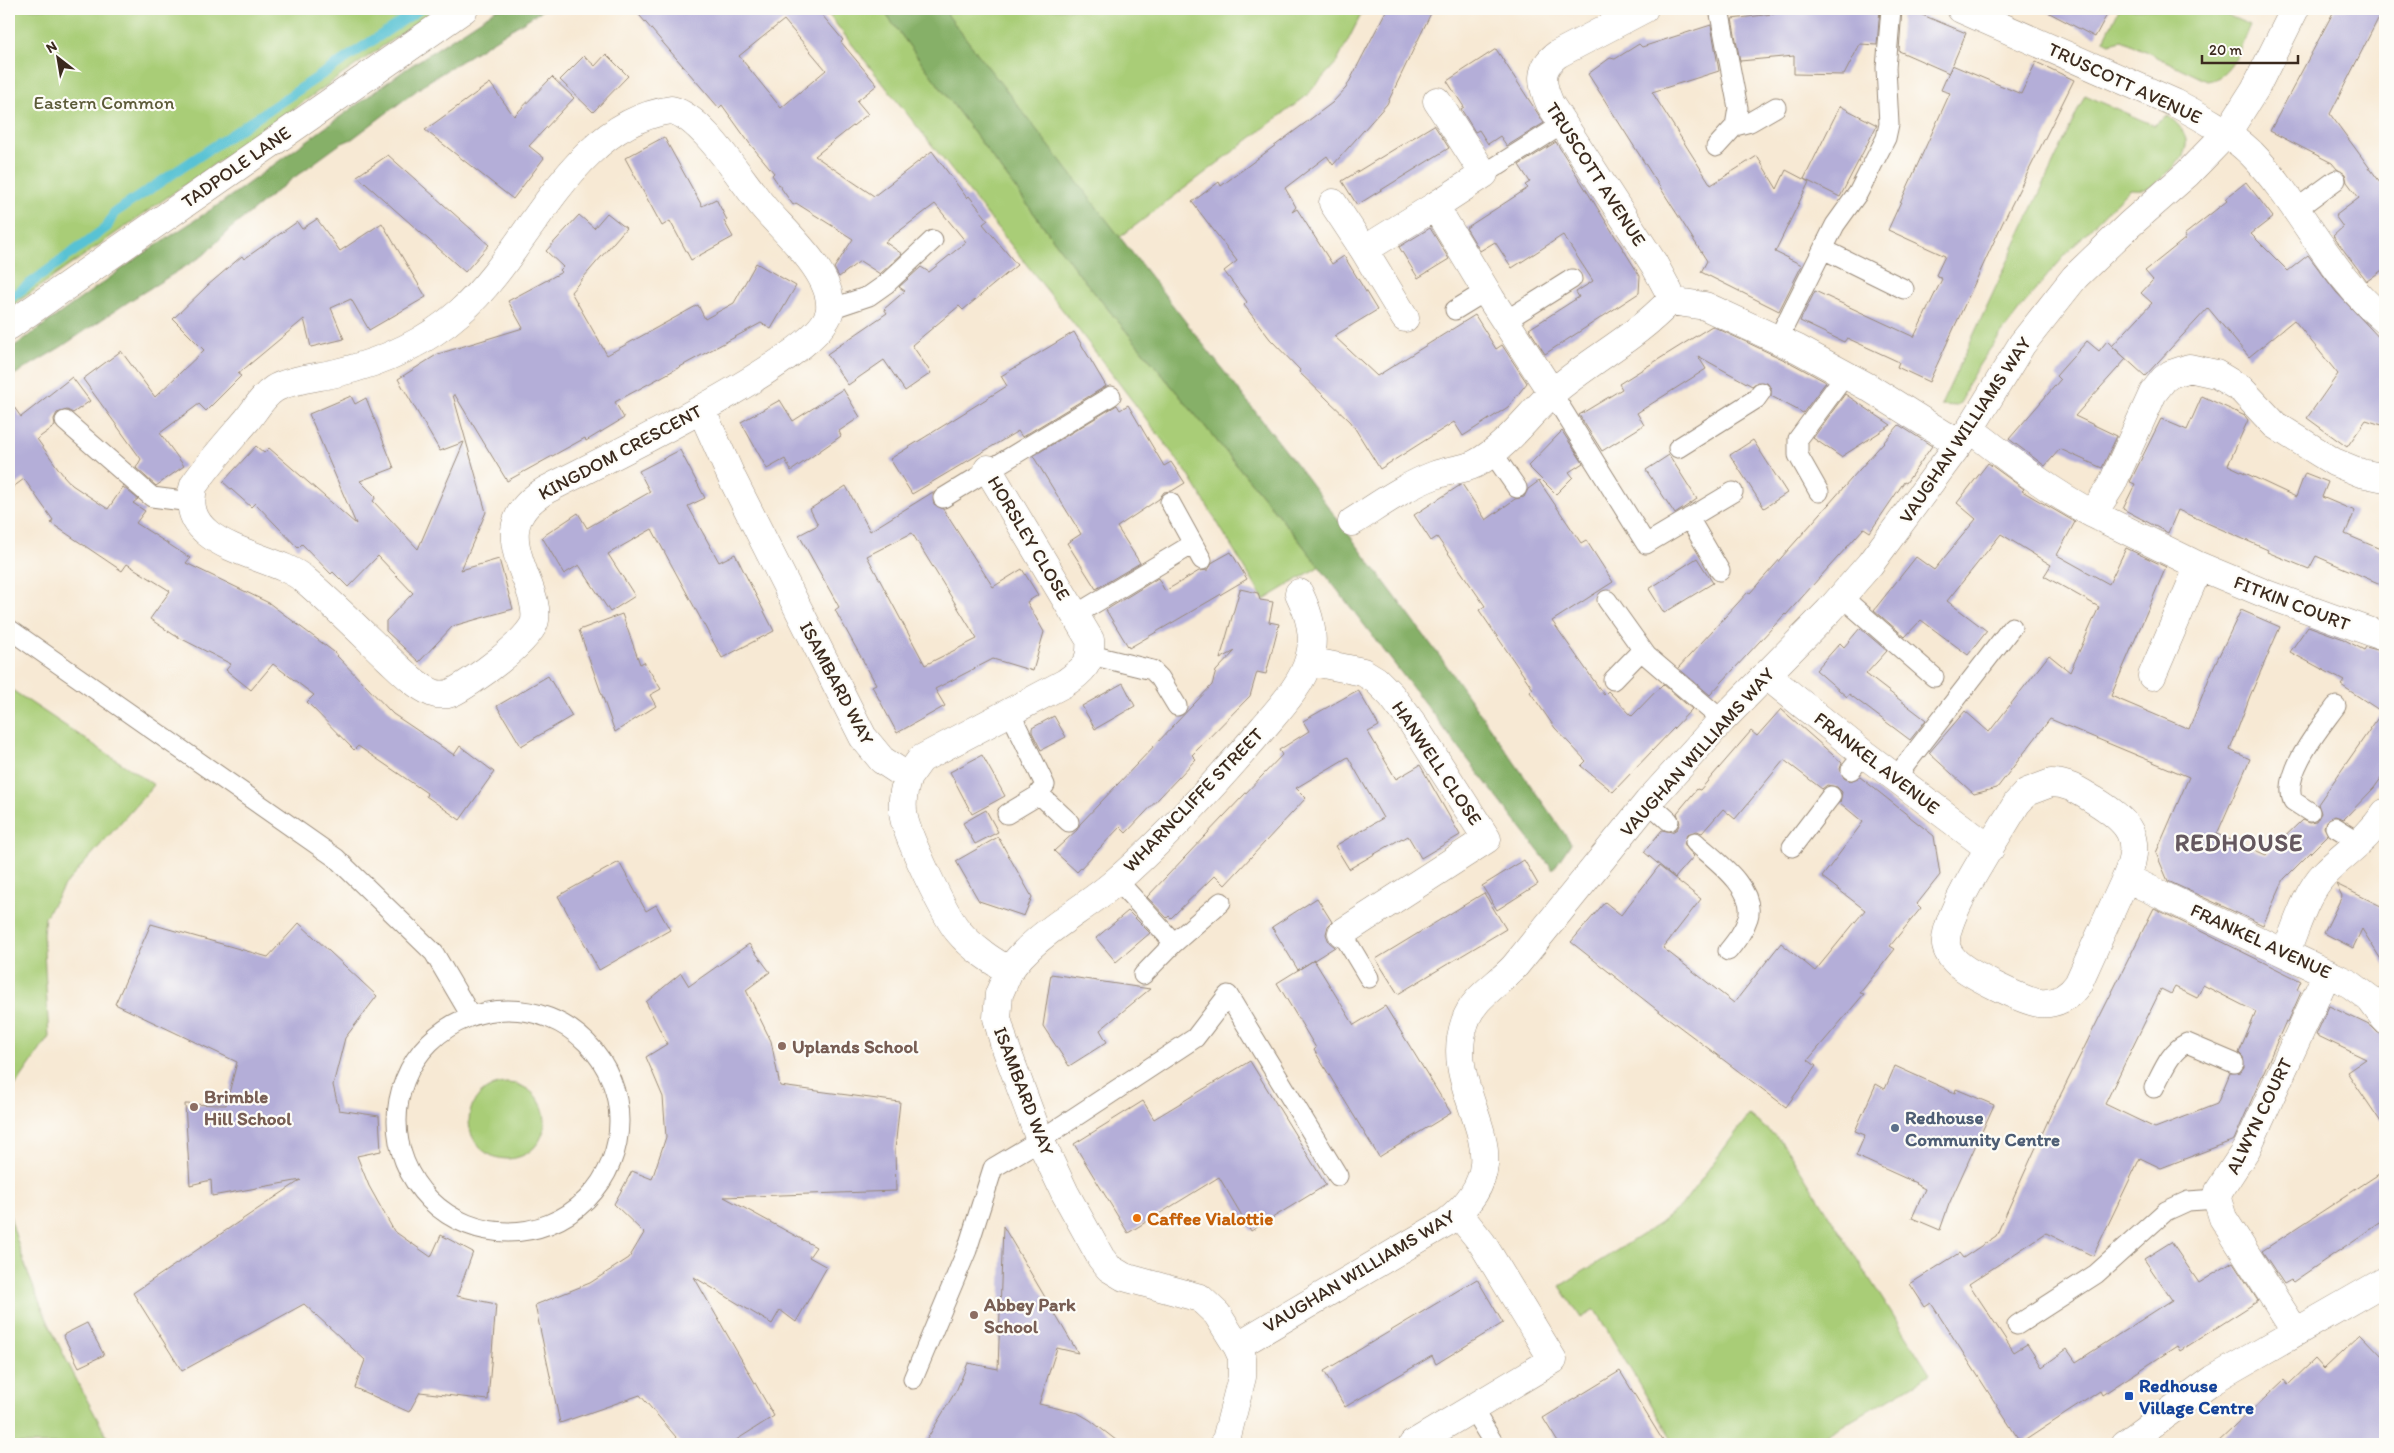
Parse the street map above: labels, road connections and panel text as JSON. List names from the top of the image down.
{
  "streets": {
    "street": [
      "TRUSCOTT AVENUE",
      "TADPOLE LANE",
      "VAUGHAN WILLIAMS WAY",
      "KINGDOM CRESCENT",
      "HORSLEY CLOSE",
      "FITKIN COURT",
      "ISAMBARD WAY",
      "HANWELL CLOSE",
      "FRANKEL AVENUE",
      "WHARNCLIFFE STREET",
      "ALWYN COURT"
    ]
  },
  "crossings": [
    ["TRUSCOTT AVENUE", "VAUGHAN WILLIAMS WAY"],
    ["VAUGHAN WILLIAMS WAY", "FITKIN COURT"],
    ["VAUGHAN WILLIAMS WAY", "ISAMBARD WAY"],
    ["VAUGHAN WILLIAMS WAY", "FRANKEL AVENUE"],
    ["KINGDOM CRESCENT", "ISAMBARD WAY"],
    ["ISAMBARD WAY", "WHARNCLIFFE STREET"],
    ["HANWELL CLOSE", "WHARNCLIFFE STREET"],
    ["FRANKEL AVENUE", "ALWYN COURT"]
  ],
  "districts": ["REDHOUSE"],
  "parks": ["Eastern Common"],
  "places": {
    "other": [
      "Uplands School",
      "Brimble Hill School",
      "Redhouse Community Centre",
      "Caffee Vialottie",
      "Abbey Park School"
    ],
    "transit": ["Redhouse Village Centre"]
  },
  "scale_bar": "20 m",
  "north": "top left"
}
